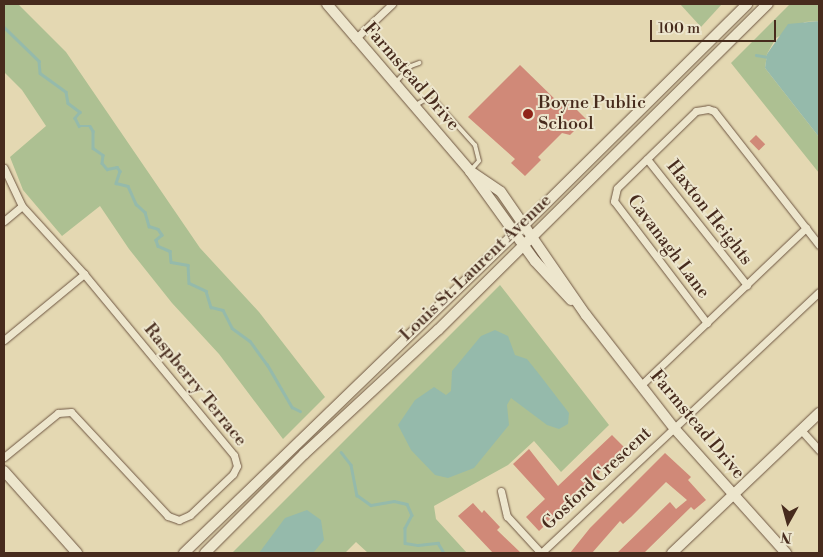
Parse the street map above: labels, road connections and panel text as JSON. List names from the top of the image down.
{
  "streets": {
    "main road": ["Farmstead Drive", "Louis St. Laurent Avenue"],
    "street": [
      "Haxton Heights",
      "Cavanagh Lane",
      "Raspberry Terrace",
      "Gosford Crescent"
    ]
  },
  "crossings": [
    ["Farmstead Drive", "Louis St. Laurent Avenue"],
    ["Farmstead Drive", "Gosford Crescent"],
    ["Haxton Heights", "Cavanagh Lane"]
  ],
  "places": ["Boyne Public School"],
  "scale_bar": "100 m",
  "north": "bottom"
}
